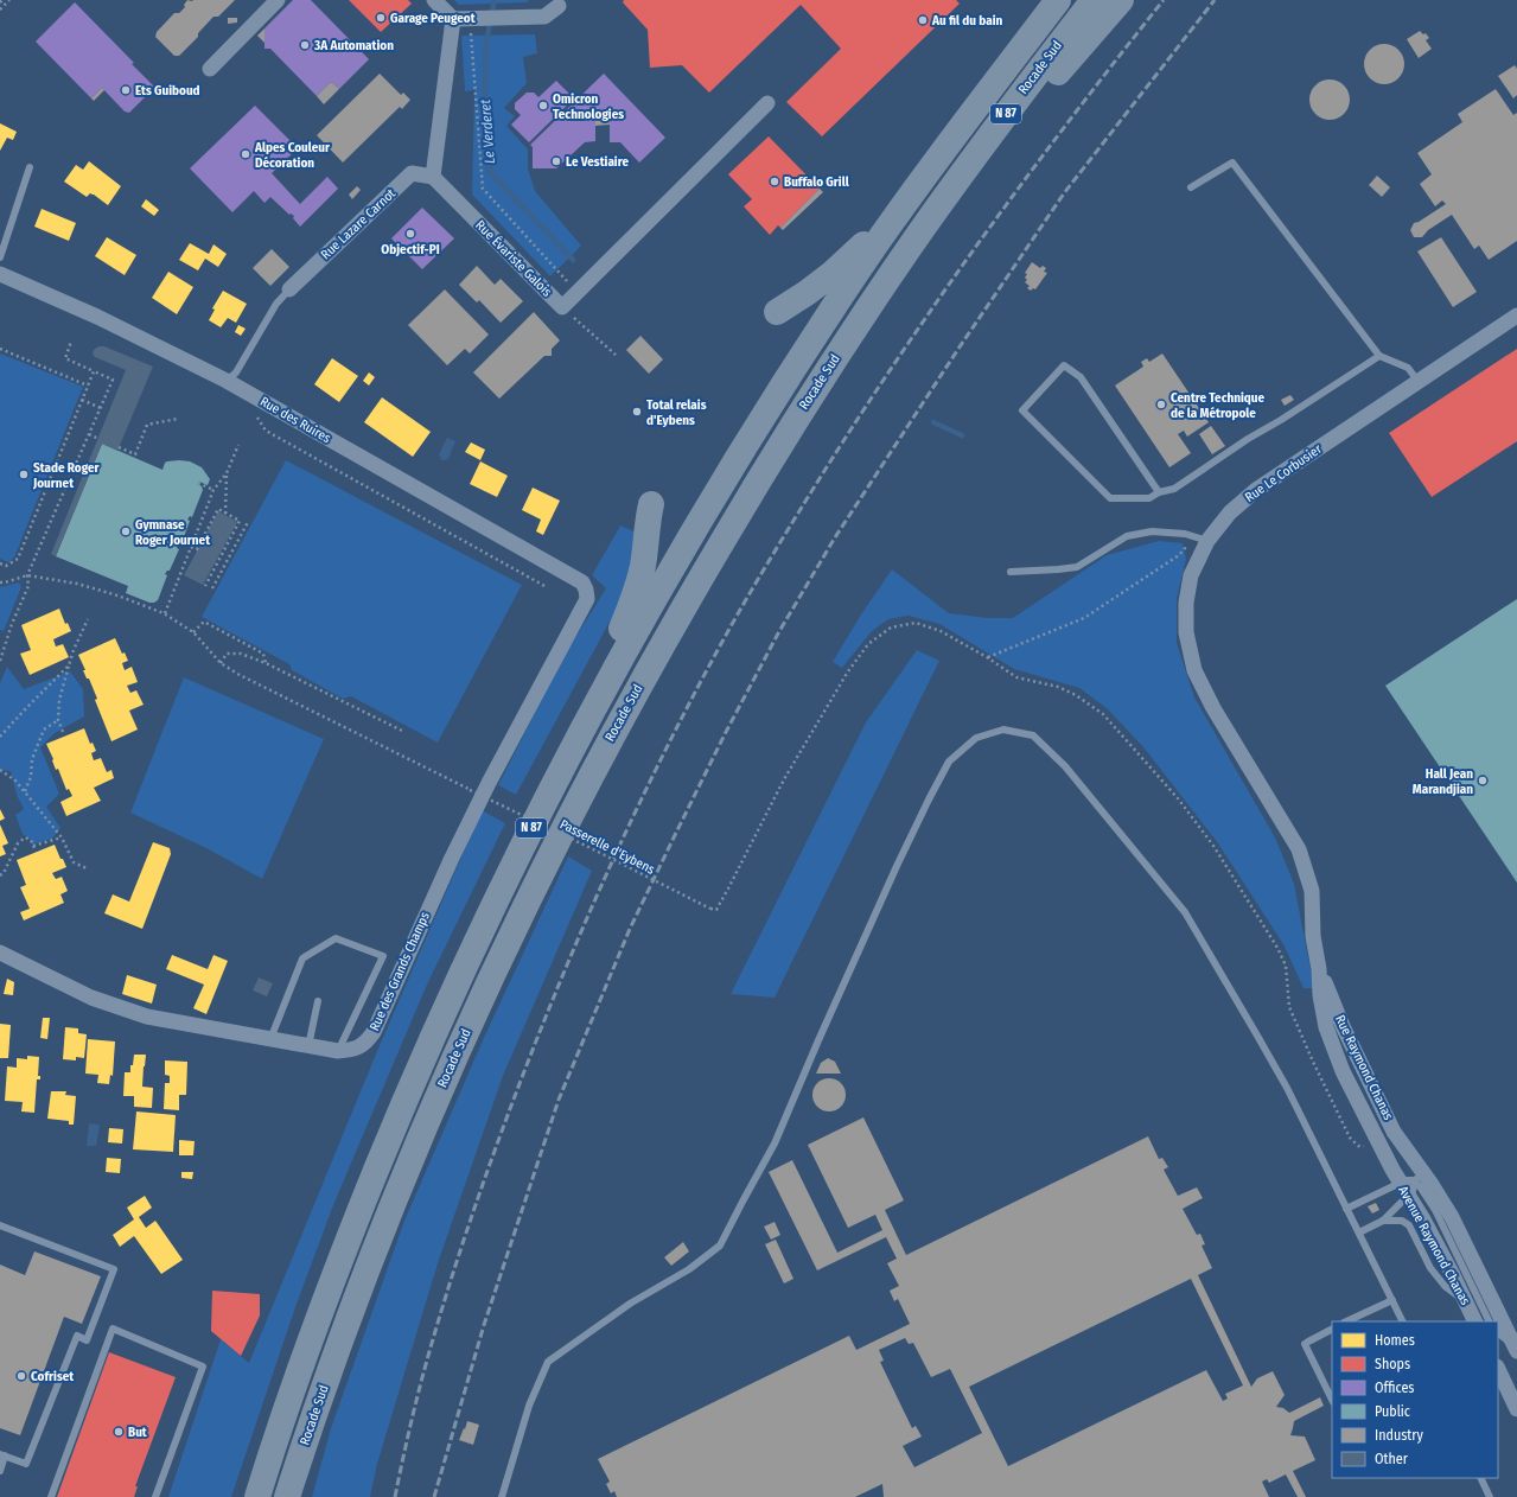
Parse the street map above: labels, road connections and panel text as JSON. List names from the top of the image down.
{
  "streets": {
    "highway": ["Rocade Sud", "N 87"],
    "street": [
      "Rue Lazare Carnot",
      "Rue Évariste Galois",
      "Rue des Ruires",
      "Rue Le Corbusier",
      "Rue des Grands Champs",
      "Rue Raymond Chanas",
      "Avenue Raymond Chanas"
    ],
    "path": ["Passerelle d'Eybens"]
  },
  "crossings": [
    ["Rocade Sud", "N 87"],
    ["Rue Lazare Carnot", "Rue Évariste Galois"],
    ["Rue des Ruires", "Rue des Grands Champs"],
    ["Rue Le Corbusier", "Rue Raymond Chanas"],
    ["Rue Raymond Chanas", "Avenue Raymond Chanas"]
  ],
  "water": ["Le Verderet"],
  "places": [
    "Garage Peugeot",
    "Au fil du bain",
    "3A Automation",
    "Ets Guiboud",
    "Omicron Technologies",
    "Alpes Couleur Décoration",
    "Le Vestiaire",
    "Buffalo Grill",
    "Objectif-PI",
    "Centre Technique de la Métropole",
    "Total relais d'Eybens",
    "Stade Roger Journet",
    "Gymnase Roger Journet",
    "Hall Jean Marandjian",
    "Cofriset",
    "But"
  ],
  "legend": [
    "Homes",
    "Shops",
    "Offices",
    "Public",
    "Industry",
    "Other"
  ]
}
